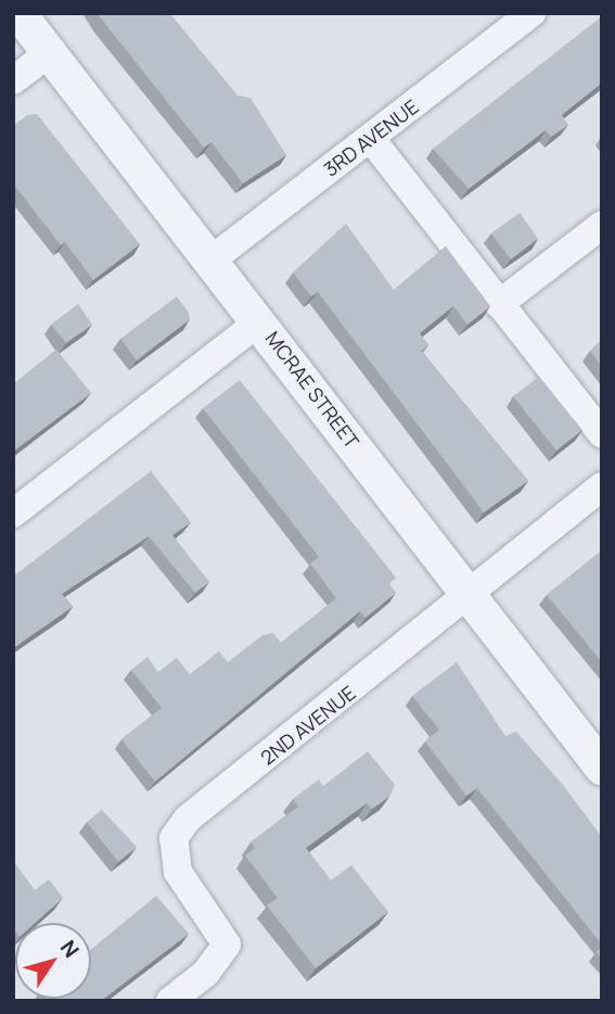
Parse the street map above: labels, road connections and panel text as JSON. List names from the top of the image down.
{
  "streets": {
    "street": ["3RD AVENUE", "MCRAE STREET", "2ND AVENUE"]
  },
  "crossings": [
    ["3RD AVENUE", "MCRAE STREET"],
    ["MCRAE STREET", "2ND AVENUE"]
  ],
  "north": "top right"
}
